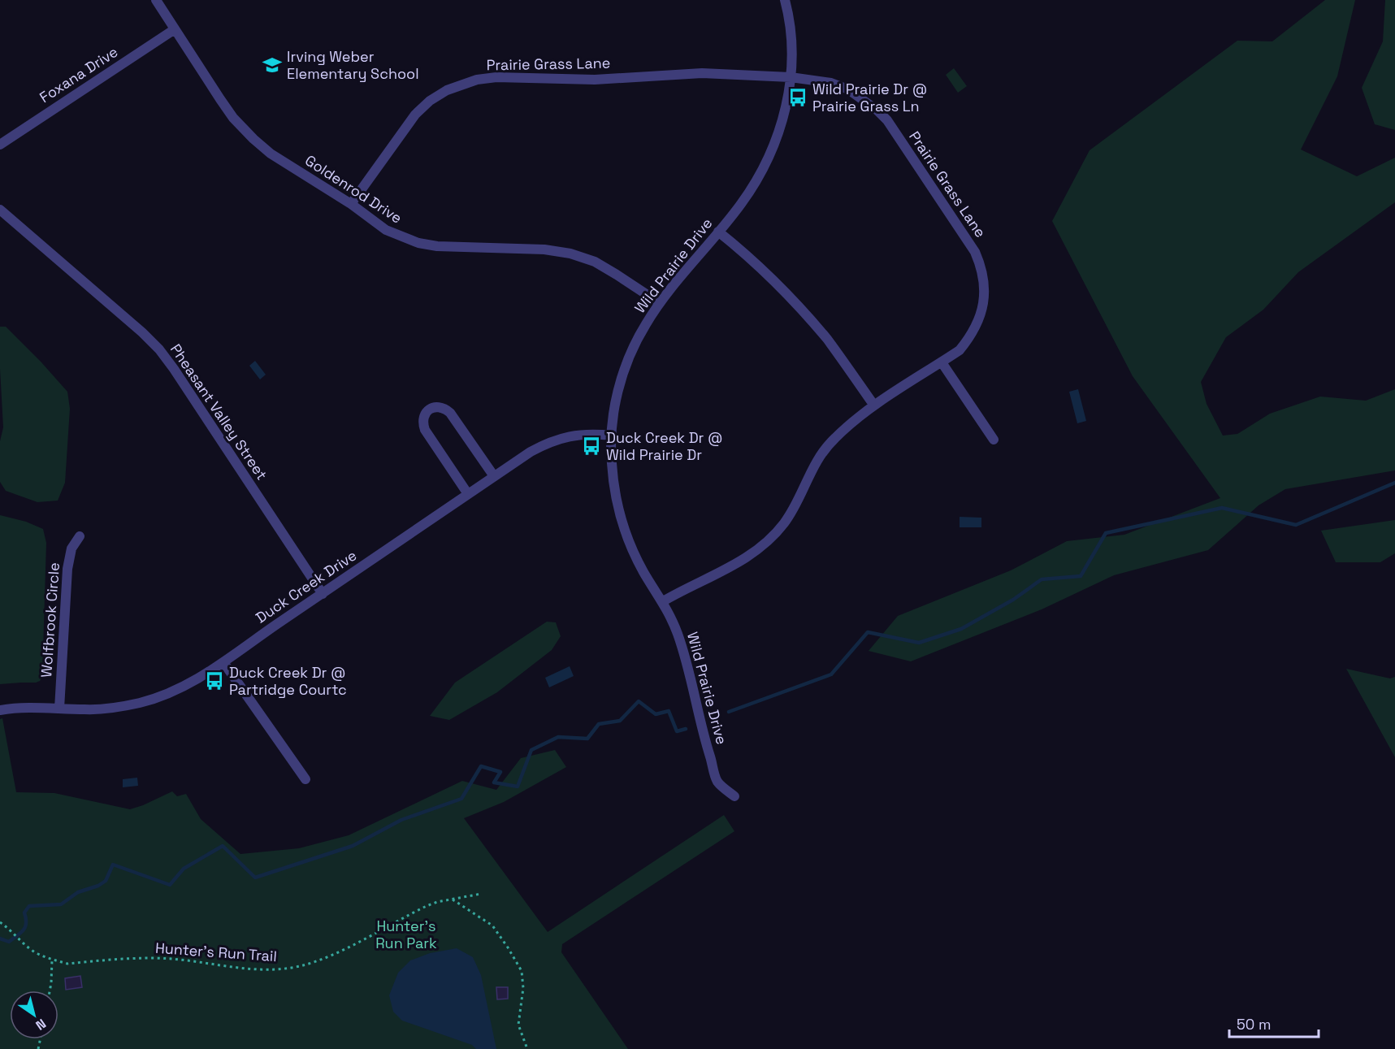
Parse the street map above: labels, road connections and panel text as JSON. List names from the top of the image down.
{
  "streets": {
    "street": [
      "Prairie Grass Lane",
      "Foxana Drive",
      "Goldenrod Drive",
      "Wild Prairie Drive",
      "Pheasant Valley Street",
      "Duck Creek Drive",
      "Wolfbrook Circle"
    ],
    "path": ["Hunter's Run Trail"]
  },
  "crossings": [
    ["Prairie Grass Lane", "Goldenrod Drive"],
    ["Prairie Grass Lane", "Wild Prairie Drive"],
    ["Foxana Drive", "Goldenrod Drive"],
    ["Goldenrod Drive", "Wild Prairie Drive"],
    ["Wild Prairie Drive", "Duck Creek Drive"],
    ["Pheasant Valley Street", "Duck Creek Drive"],
    ["Duck Creek Drive", "Wolfbrook Circle"]
  ],
  "parks": ["Hunter's Run Park"],
  "places": {
    "school or university": ["Irving Weber Elementary School"],
    "bus stop": ["Wild Prairie Dr @ Prairie Grass Ln", "Duck Creek Dr @ Wild Prairie Dr", "Duck Creek Dr @ Partridge Courtc"]
  },
  "scale_bar": "50 m",
  "north": "bottom right"
}
